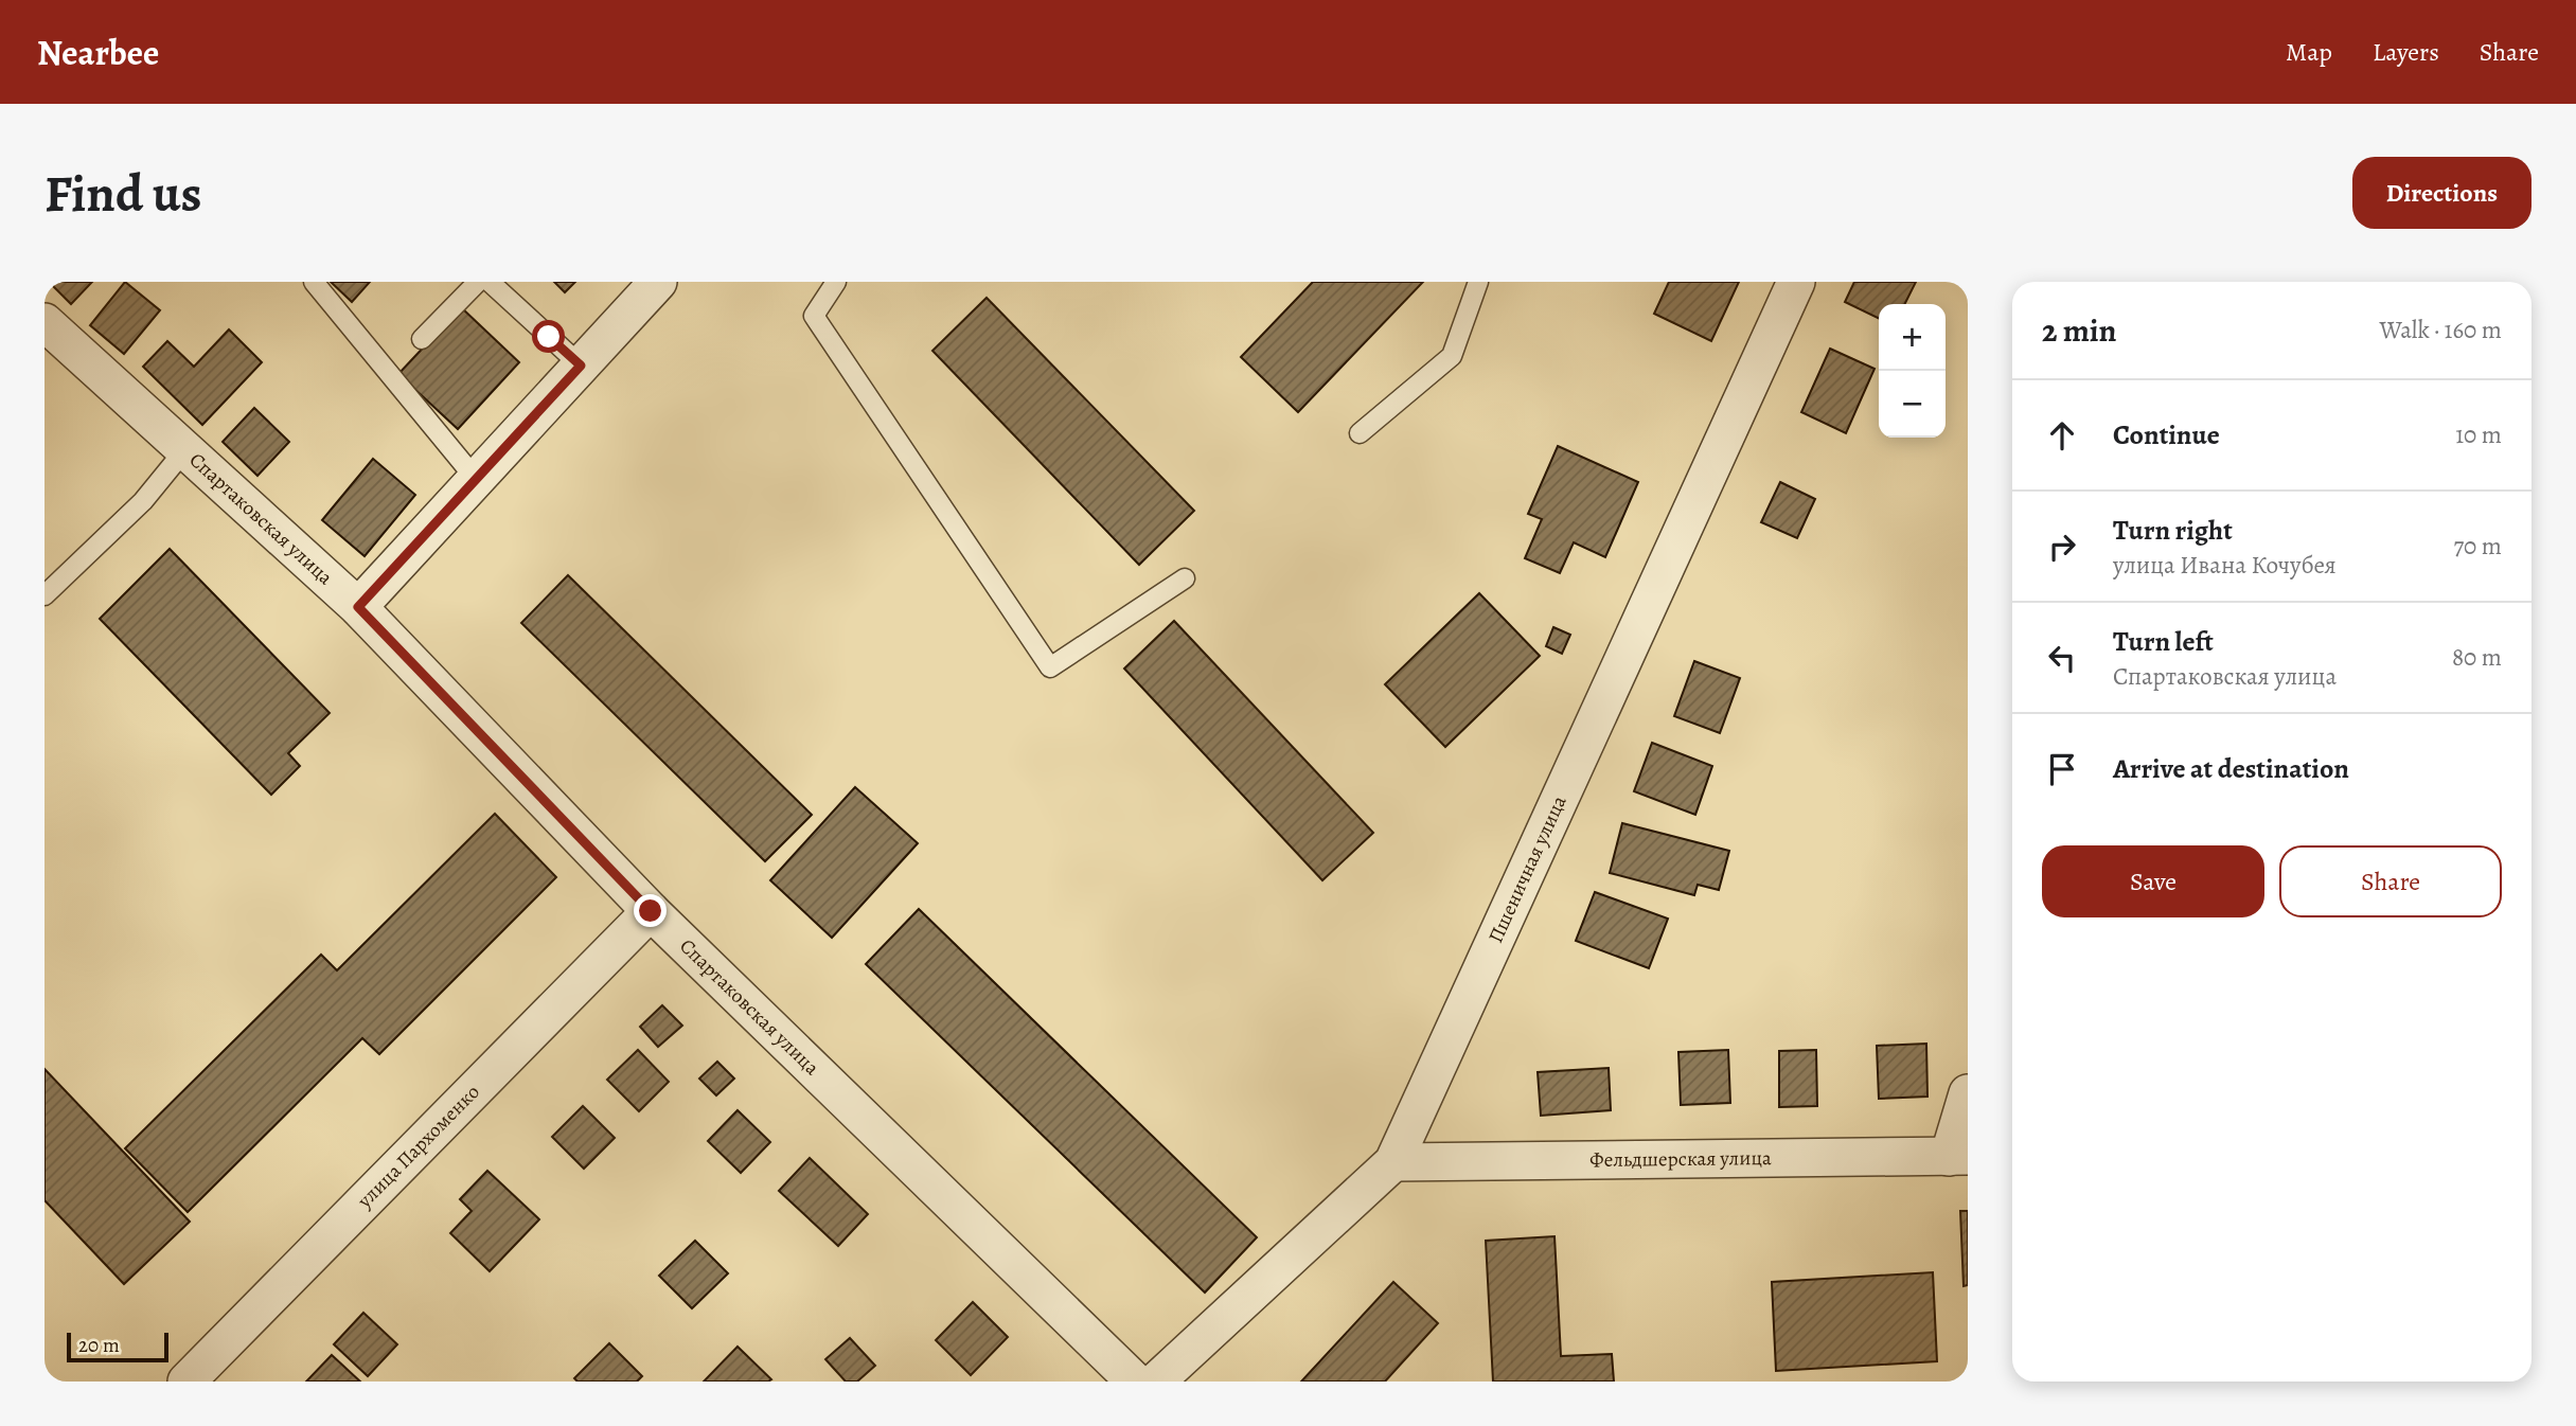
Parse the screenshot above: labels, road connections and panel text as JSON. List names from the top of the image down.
{
  "streets": {
    "street": [
      "Спартаковская улица",
      "Пшеничная улица",
      "улица Пархоменко",
      "Фельдшерская улица"
    ]
  },
  "crossings": [
    ["Спартаковская улица", "улица Пархоменко"],
    ["Пшеничная улица", "Фельдшерская улица"]
  ],
  "scale_bar": "20 m",
  "page": {
    "header": "Nearbee",
    "nav": ["Map", "Layers", "Share"],
    "buttons": [
      "Directions",
      ["Save", "Share"]
    ],
    "title": "Find us",
    "heading": ["2 min", "Walk · 160 m"],
    "map_buttons": ["+", "−"],
    "list": [
      ["Continue", "10 m"],
      ["Turn right", "улица Ивана Кочубея", "70 m"],
      ["Turn left", "Спартаковская улица", "80 m"],
      "Arrive at destination"
    ],
    "scale": "20 m"
  }
}
